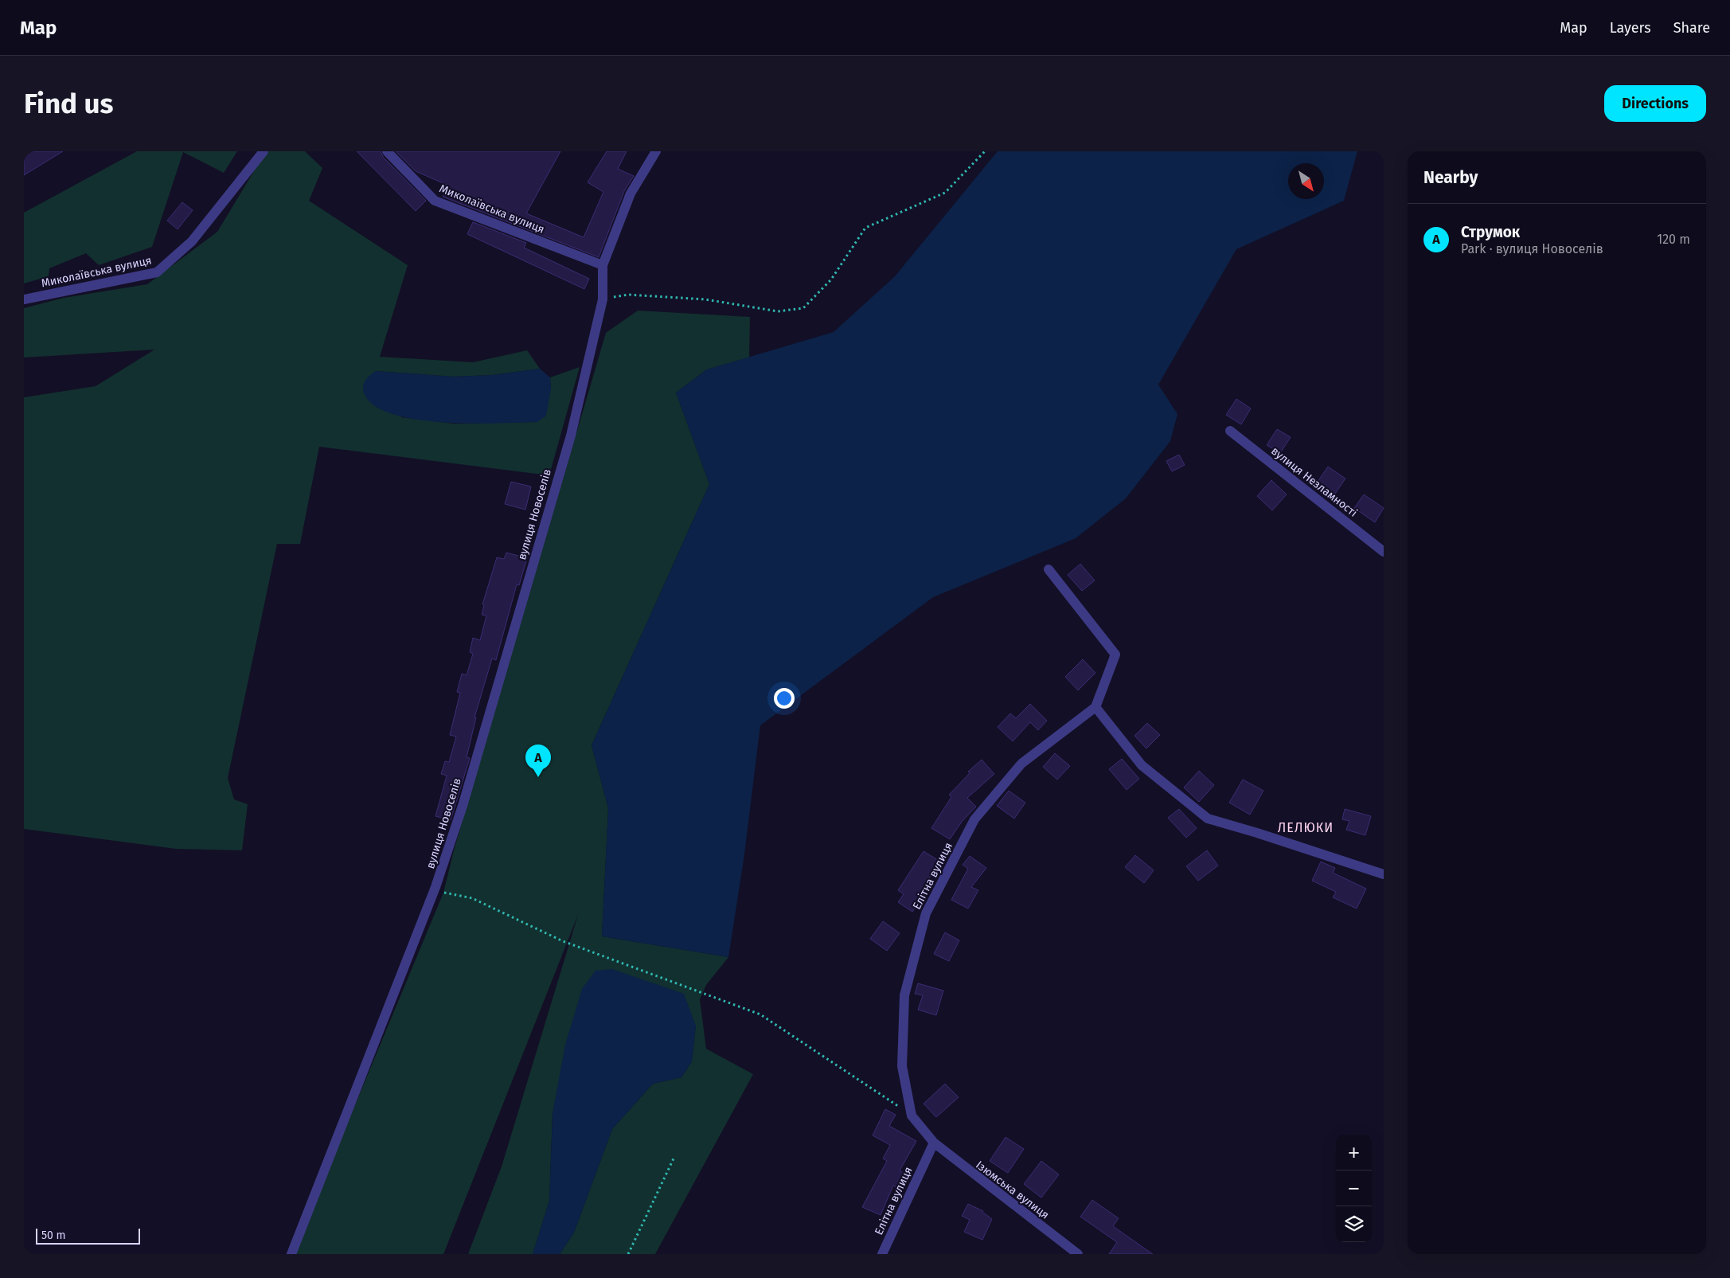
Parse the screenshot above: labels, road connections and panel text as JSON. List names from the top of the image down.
{
  "streets": {
    "street": [
      "Миколаївська вулиця",
      "вулиця Незламності",
      "вулиця Новоселів",
      "Елітна вулиця",
      "Ізюмська вулиця"
    ]
  },
  "crossings": [
    ["Миколаївська вулиця", "вулиця Новоселів"],
    ["Елітна вулиця", "Ізюмська вулиця"]
  ],
  "districts": ["ЛЕЛЮКИ"],
  "scale_bar": "50 m",
  "north": "bottom right",
  "page": {
    "header": "Map",
    "nav": ["Map", "Layers", "Share"],
    "buttons": "Directions",
    "title": "Find us",
    "heading": "Nearby",
    "list": [
      {
        "mark": "A",
        "name": "Струмок",
        "note": "Park · вулиця Новоселів",
        "value": "120 m"
      }
    ],
    "pins": "A",
    "map_buttons": ["+", "−"],
    "scale": "50 m"
  }
}
